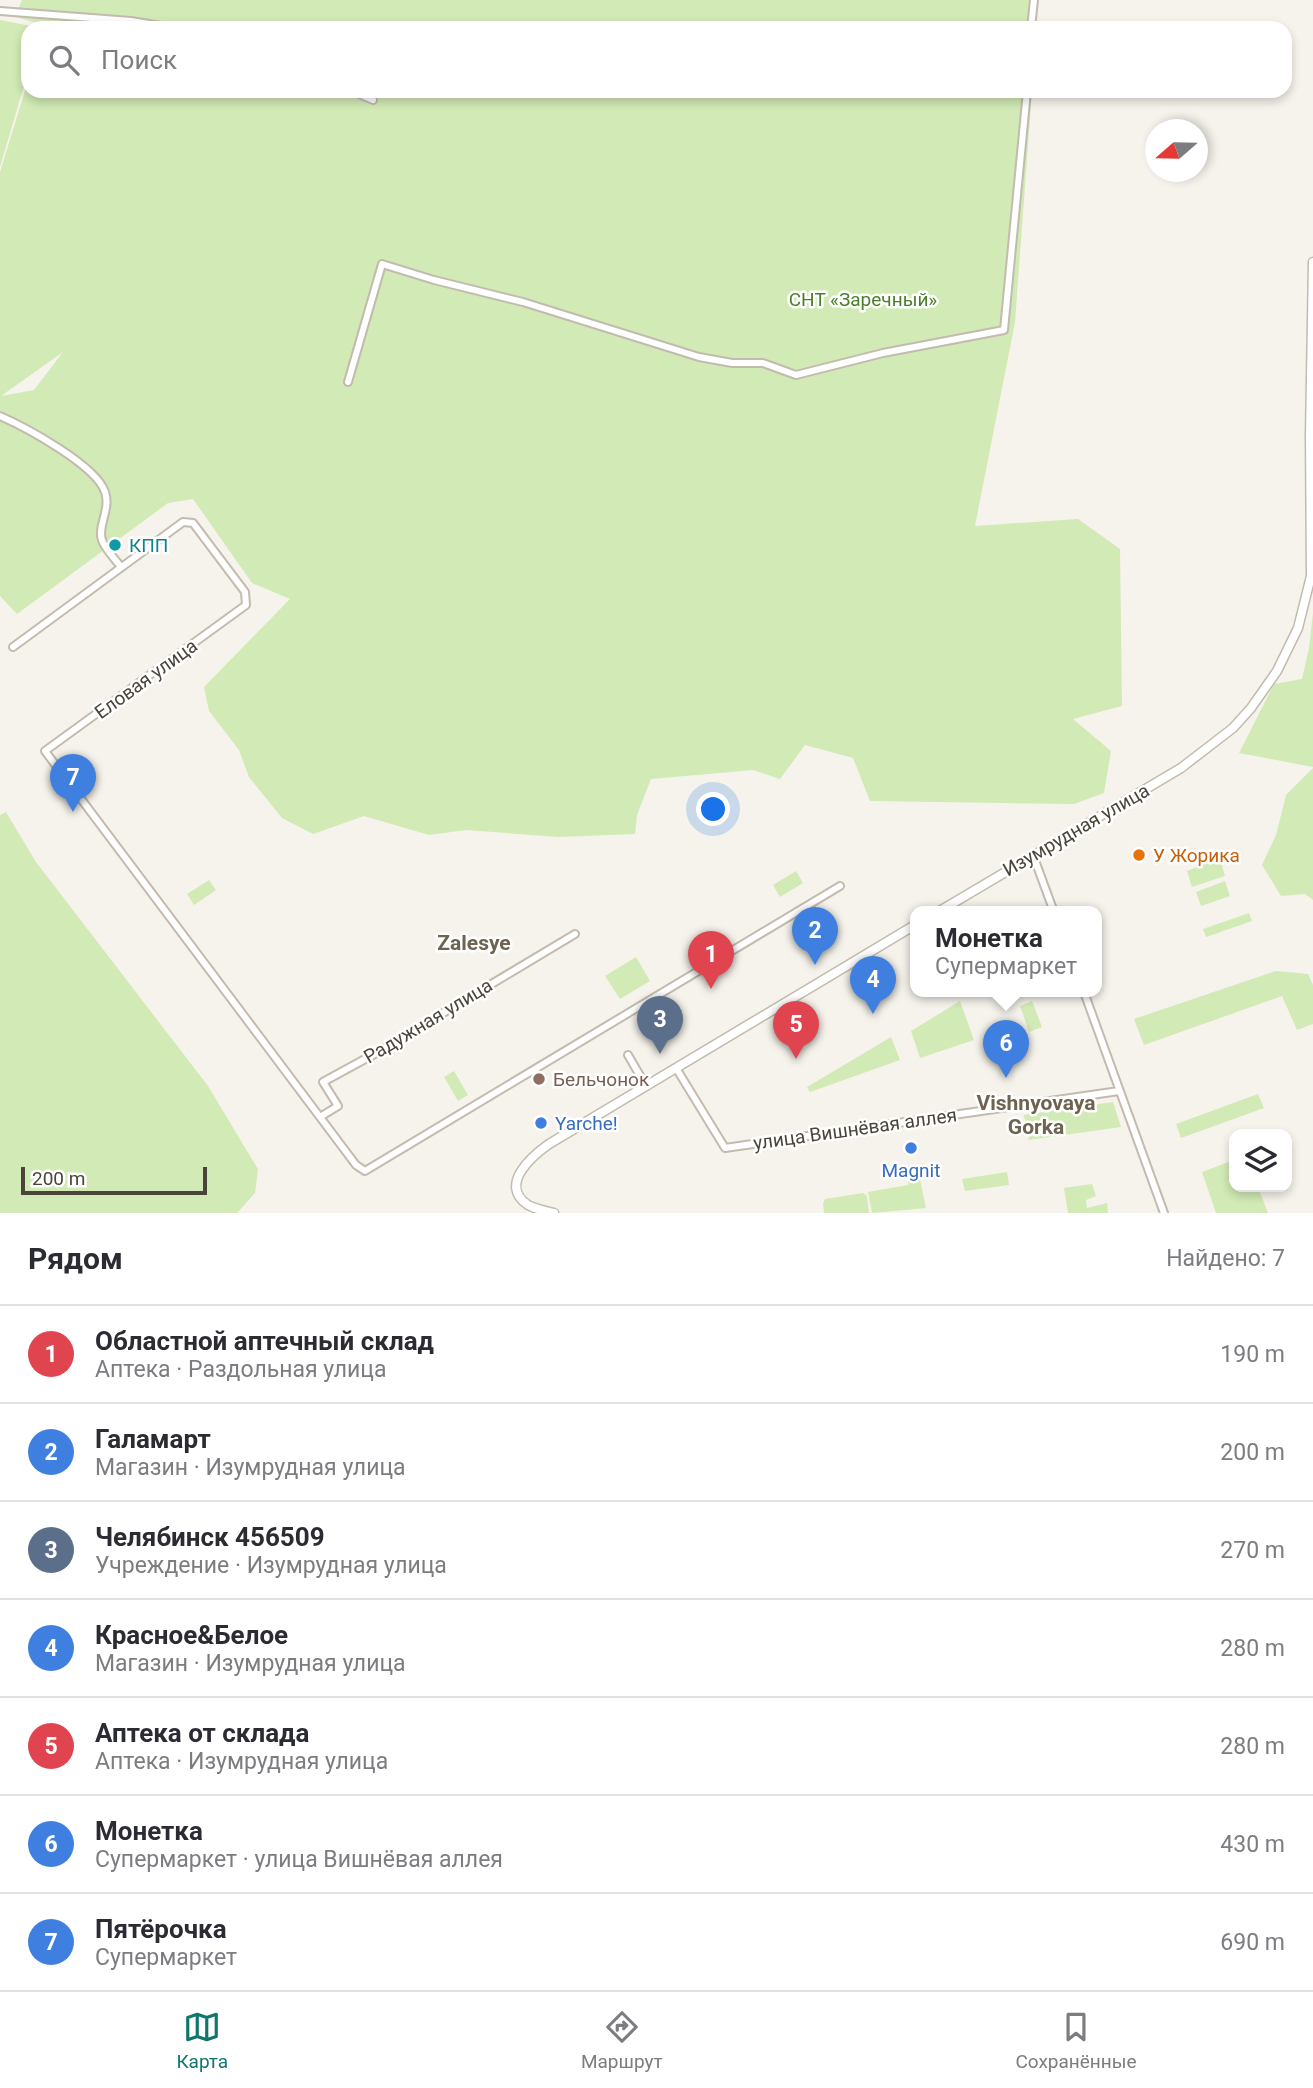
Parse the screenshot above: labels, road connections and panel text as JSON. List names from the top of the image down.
{
  "streets": {
    "street": [
      "Еловая улица",
      "Изумрудная улица",
      "Радужная улица",
      "улица Вишнёвая аллея"
    ]
  },
  "crossings": [
    ["Еловая улица", "Радужная улица"]
  ],
  "districts": ["Zalesye", "Vishnyovaya Gorka"],
  "parks": ["СНТ «Заречный»"],
  "places": [
    "КПП",
    "У Жорика",
    "Бельчонок",
    "Yarche!",
    "Magnit"
  ],
  "scale_bar": "200 m",
  "north": "left",
  "page": {
    "search": "Поиск",
    "pins": [
      "7",
      "2",
      "1",
      "4",
      "3",
      "5",
      "6"
    ],
    "popup": ["Монетка", "Супермаркет"],
    "scale": "200 m",
    "heading": ["Рядом", "Найдено: 7"],
    "list": [
      {
        "mark": "1",
        "name": "Областной аптечный склад",
        "note": "Аптека · Раздольная улица",
        "value": "190 m"
      },
      {
        "mark": "2",
        "name": "Галамарт",
        "note": "Магазин · Изумрудная улица",
        "value": "200 m"
      },
      {
        "mark": "3",
        "name": "Челябинск 456509",
        "note": "Учреждение · Изумрудная улица",
        "value": "270 m"
      },
      {
        "mark": "4",
        "name": "Красное&Белое",
        "note": "Магазин · Изумрудная улица",
        "value": "280 m"
      },
      {
        "mark": "5",
        "name": "Аптека от склада",
        "note": "Аптека · Изумрудная улица",
        "value": "280 m"
      },
      {
        "mark": "6",
        "name": "Монетка",
        "note": "Супермаркет · улица Вишнёвая аллея",
        "value": "430 m"
      },
      {
        "mark": "7",
        "name": "Пятёрочка",
        "note": "Супермаркет",
        "value": "690 m"
      }
    ],
    "nav": ["Карта", "Маршрут", "Сохранённые"]
  }
}
